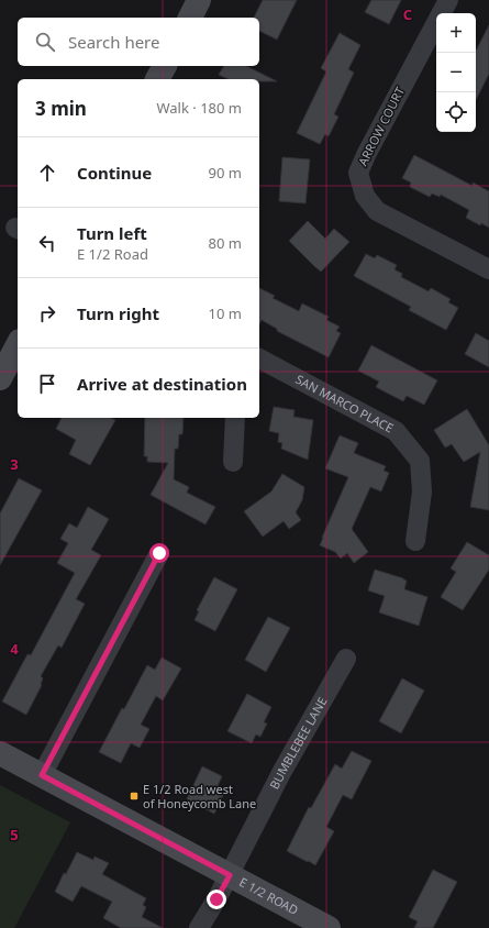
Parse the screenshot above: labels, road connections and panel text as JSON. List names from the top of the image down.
{
  "streets": {
    "street": [
      "ARROW COURT",
      "SAN MARCO PLACE",
      "BUMBLEBEE LANE",
      "E 1/2 ROAD"
    ]
  },
  "crossings": [
    ["BUMBLEBEE LANE", "E 1/2 ROAD"]
  ],
  "places": {
    "transit": ["E 1/2 Road west of Honeycomb Lane"]
  },
  "page": {
    "map_buttons": ["+", "−"],
    "search": "Search here",
    "heading": ["3 min", "Walk · 180 m"],
    "list": [
      ["Continue", "90 m"],
      ["Turn left", "E 1/2 Road", "80 m"],
      ["Turn right", "10 m"],
      "Arrive at destination"
    ]
  },
  "grid": {
    "columns": ["C"],
    "rows": ["3", "4", "5"]
  }
}
